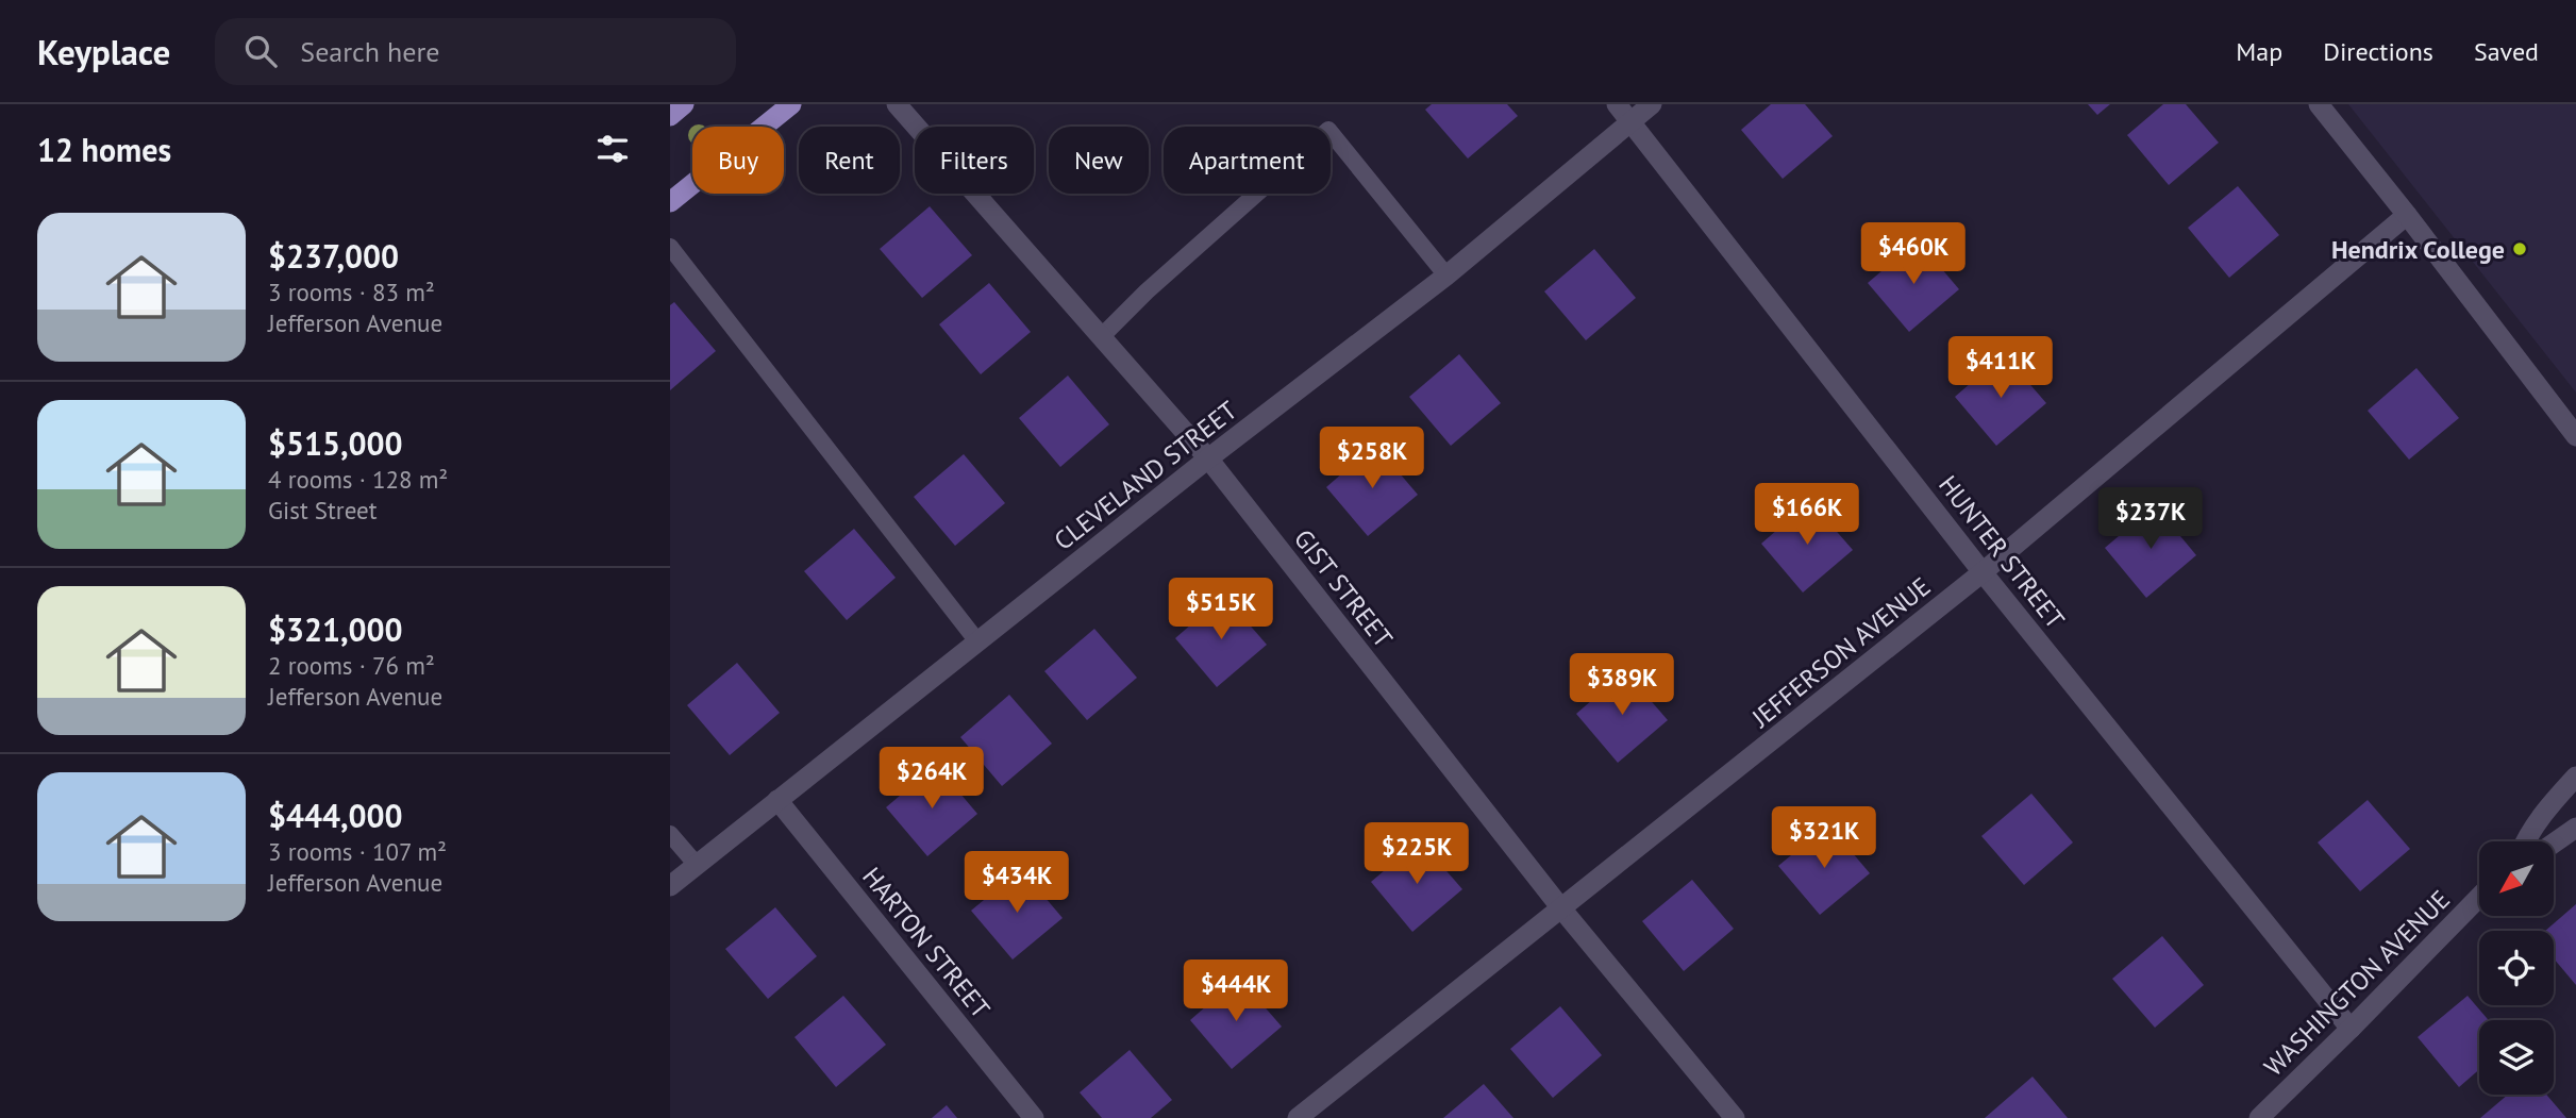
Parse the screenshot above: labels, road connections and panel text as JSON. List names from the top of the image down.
{
  "streets": {
    "street": [
      "CLEVELAND STREET",
      "HUNTER STREET",
      "GIST STREET",
      "JEFFERSON AVENUE",
      "HARTON STREET",
      "WASHINGTON AVENUE"
    ]
  },
  "crossings": [
    ["CLEVELAND STREET", "HUNTER STREET"],
    ["CLEVELAND STREET", "GIST STREET"],
    ["CLEVELAND STREET", "HARTON STREET"],
    ["HUNTER STREET", "JEFFERSON AVENUE"],
    ["HUNTER STREET", "WASHINGTON AVENUE"],
    ["GIST STREET", "JEFFERSON AVENUE"]
  ],
  "places": ["Hendrix College"],
  "north": "bottom left",
  "page": {
    "header": "Keyplace",
    "search": "Search here",
    "nav": ["Map", "Directions", "Saved"],
    "heading": "12 homes",
    "chip": [
      "Buy",
      "Rent",
      "Filters",
      "New",
      "Apartment"
    ],
    "list": [
      {
        "name": "$237,000",
        "note": "3 rooms · 83 m² · Jefferson Avenue"
      },
      {
        "name": "$515,000",
        "note": "4 rooms · 128 m² · Gist Street"
      },
      {
        "name": "$321,000",
        "note": "2 rooms · 76 m² · Jefferson Avenue"
      },
      {
        "name": "$444,000",
        "note": "3 rooms · 107 m² · Jefferson Avenue"
      }
    ],
    "price": [
      "$460K",
      "$411K",
      "$258K",
      "$166K",
      "$237K",
      "$515K",
      "$389K",
      "$264K",
      "$321K",
      "$225K",
      "$434K",
      "$444K"
    ]
  }
}
